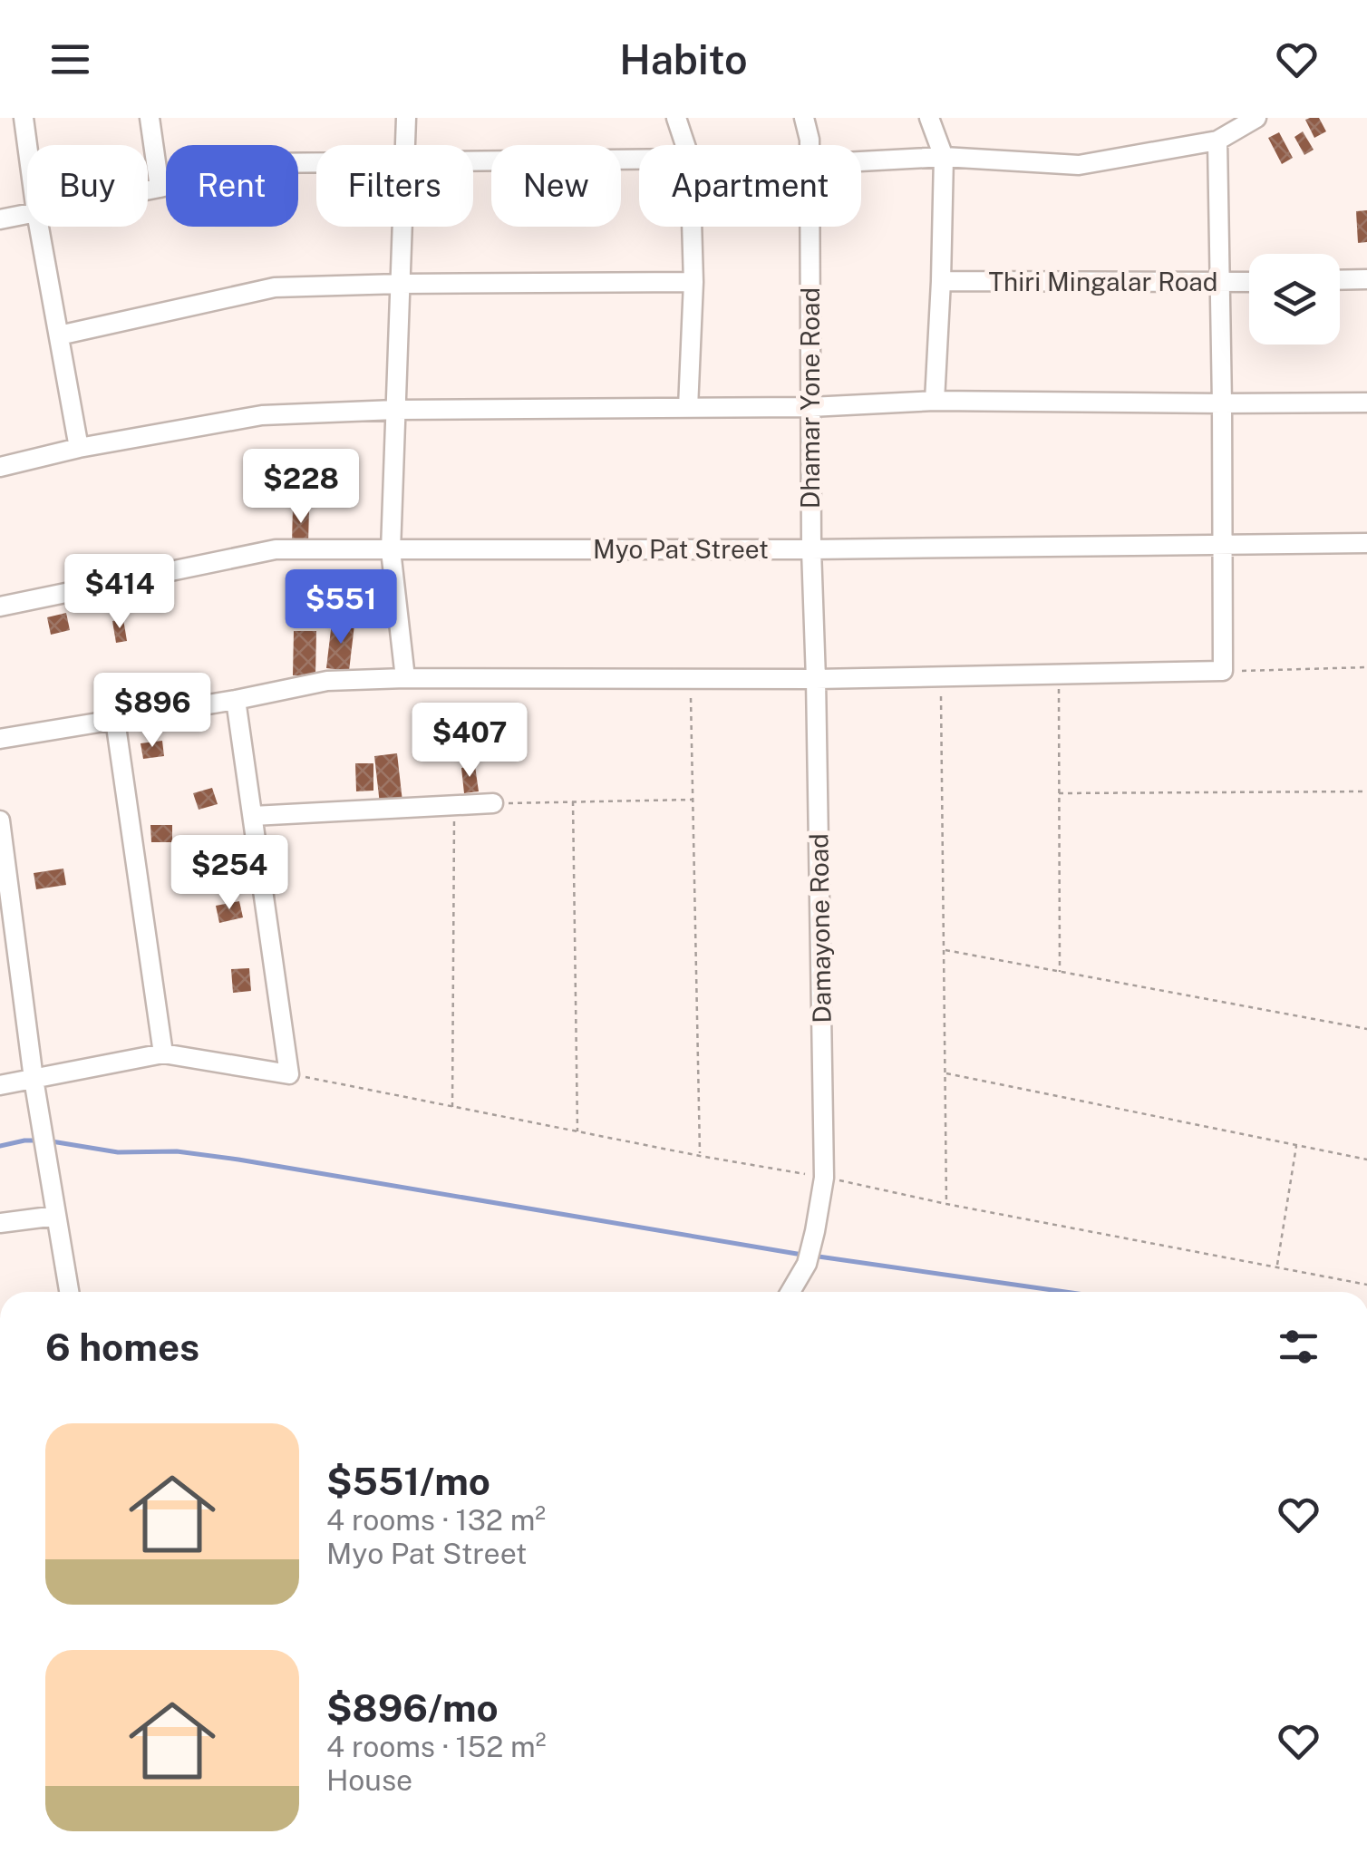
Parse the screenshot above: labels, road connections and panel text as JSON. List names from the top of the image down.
{
  "streets": {
    "street": [
      "Thiri Mingalar Road",
      "Dhamar Yone Road",
      "Myo Pat Street",
      "Damayone Road"
    ]
  },
  "crossings": [
    ["Dhamar Yone Road", "Myo Pat Street"],
    ["Dhamar Yone Road", "Damayone Road"]
  ],
  "page": {
    "header": "Habito",
    "chip": [
      "Buy",
      "Rent",
      "Filters",
      "New",
      "Apartment"
    ],
    "price": [
      "$228",
      "$414",
      "$551",
      "$896",
      "$407",
      "$254"
    ],
    "heading": "6 homes",
    "list": [
      {
        "name": "$551/mo",
        "note": "4 rooms · 132 m² · Myo Pat Street"
      },
      {
        "name": "$896/mo",
        "note": "4 rooms · 152 m² · House"
      }
    ]
  }
}
